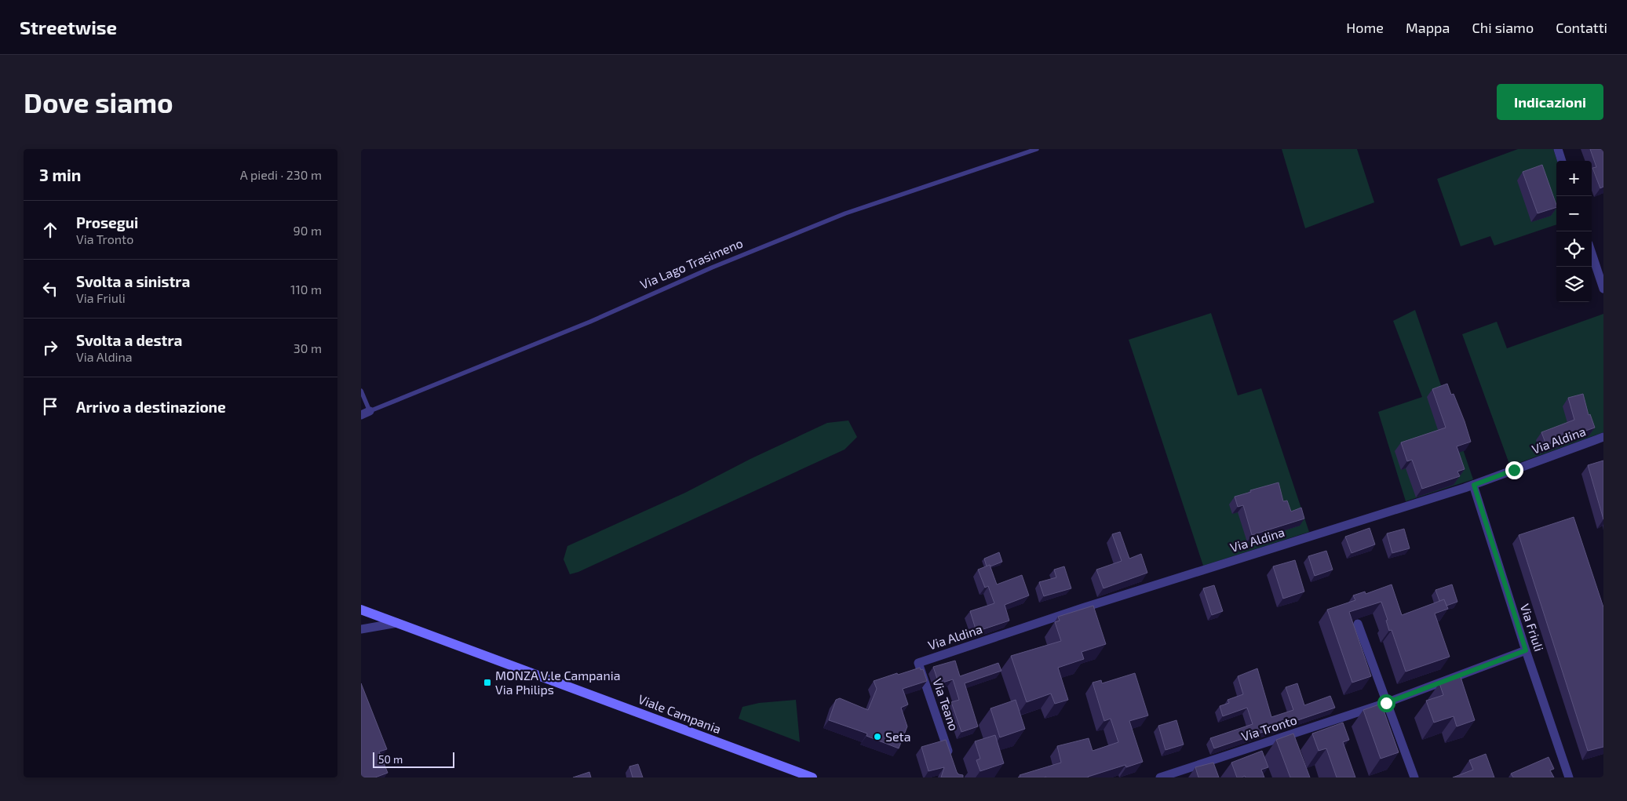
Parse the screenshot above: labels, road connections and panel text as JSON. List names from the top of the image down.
{
  "streets": {
    "street": [
      "Via Aldina",
      "Via Friuli",
      "Via Teano",
      "Viale Campania",
      "Via Tronto"
    ],
    "lane": ["Via Lago Trasimeno"]
  },
  "crossings": [
    ["Via Aldina", "Via Friuli"],
    ["Via Aldina", "Via Teano"],
    ["Via Friuli", "Via Tronto"]
  ],
  "places": {
    "transit": ["MONZA V.le Campania Via Philips"],
    "other": ["Seta"]
  },
  "scale_bar": "50 m",
  "page": {
    "header": "Streetwise",
    "nav": [
      "Home",
      "Mappa",
      "Chi siamo",
      "Contatti"
    ],
    "buttons": "Indicazioni",
    "title": "Dove siamo",
    "heading": ["3 min", "A piedi · 230 m"],
    "map_buttons": ["+", "−"],
    "list": [
      ["Prosegui", "Via Tronto", "90 m"],
      ["Svolta a sinistra", "Via Friuli", "110 m"],
      ["Svolta a destra", "Via Aldina", "30 m"],
      "Arrivo a destinazione"
    ],
    "scale": "50 m"
  }
}
